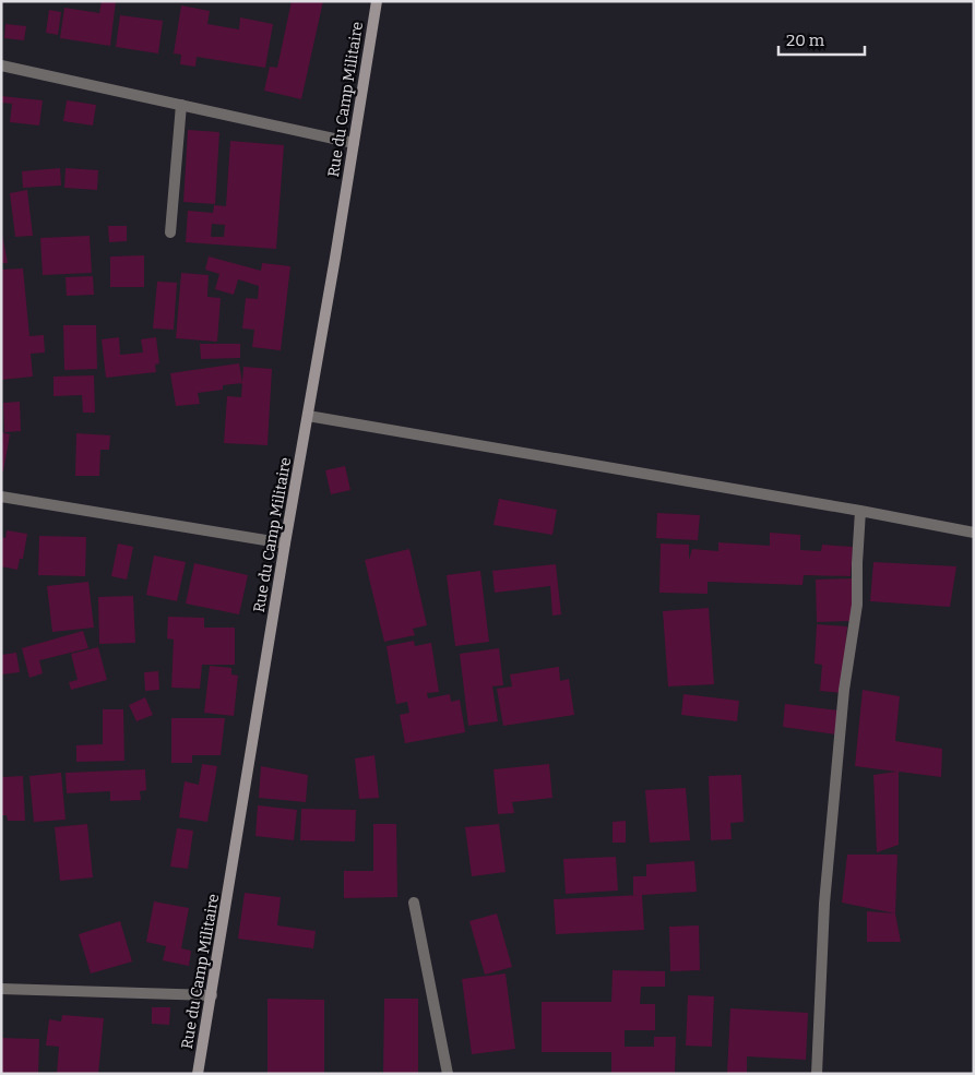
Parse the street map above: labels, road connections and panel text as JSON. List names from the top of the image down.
{
  "streets": {
    "street": ["Rue du Camp Militaire"]
  },
  "scale_bar": "20 m"
}
